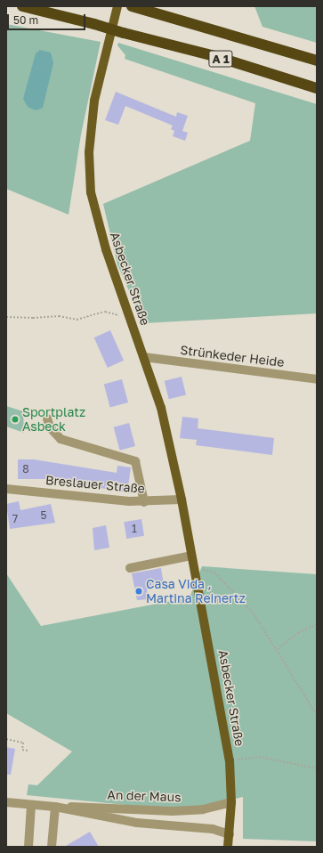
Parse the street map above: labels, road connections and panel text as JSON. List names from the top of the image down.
{
  "streets": {
    "highway": ["A 1"],
    "main road": ["Asbecker Straße"],
    "street": ["Strünkeder Heide", "Breslauer Straße", "An der Maus"]
  },
  "crossings": [
    ["Asbecker Straße", "Strünkeder Heide"],
    ["Asbecker Straße", "Breslauer Straße"],
    ["Asbecker Straße", "An der Maus"]
  ],
  "places": ["Sportplatz Asbeck", "Casa Vida , Martina Reinertz"],
  "house_numbers": [
    "8",
    "5",
    "7",
    "1"
  ],
  "scale_bar": "50 m"
}
